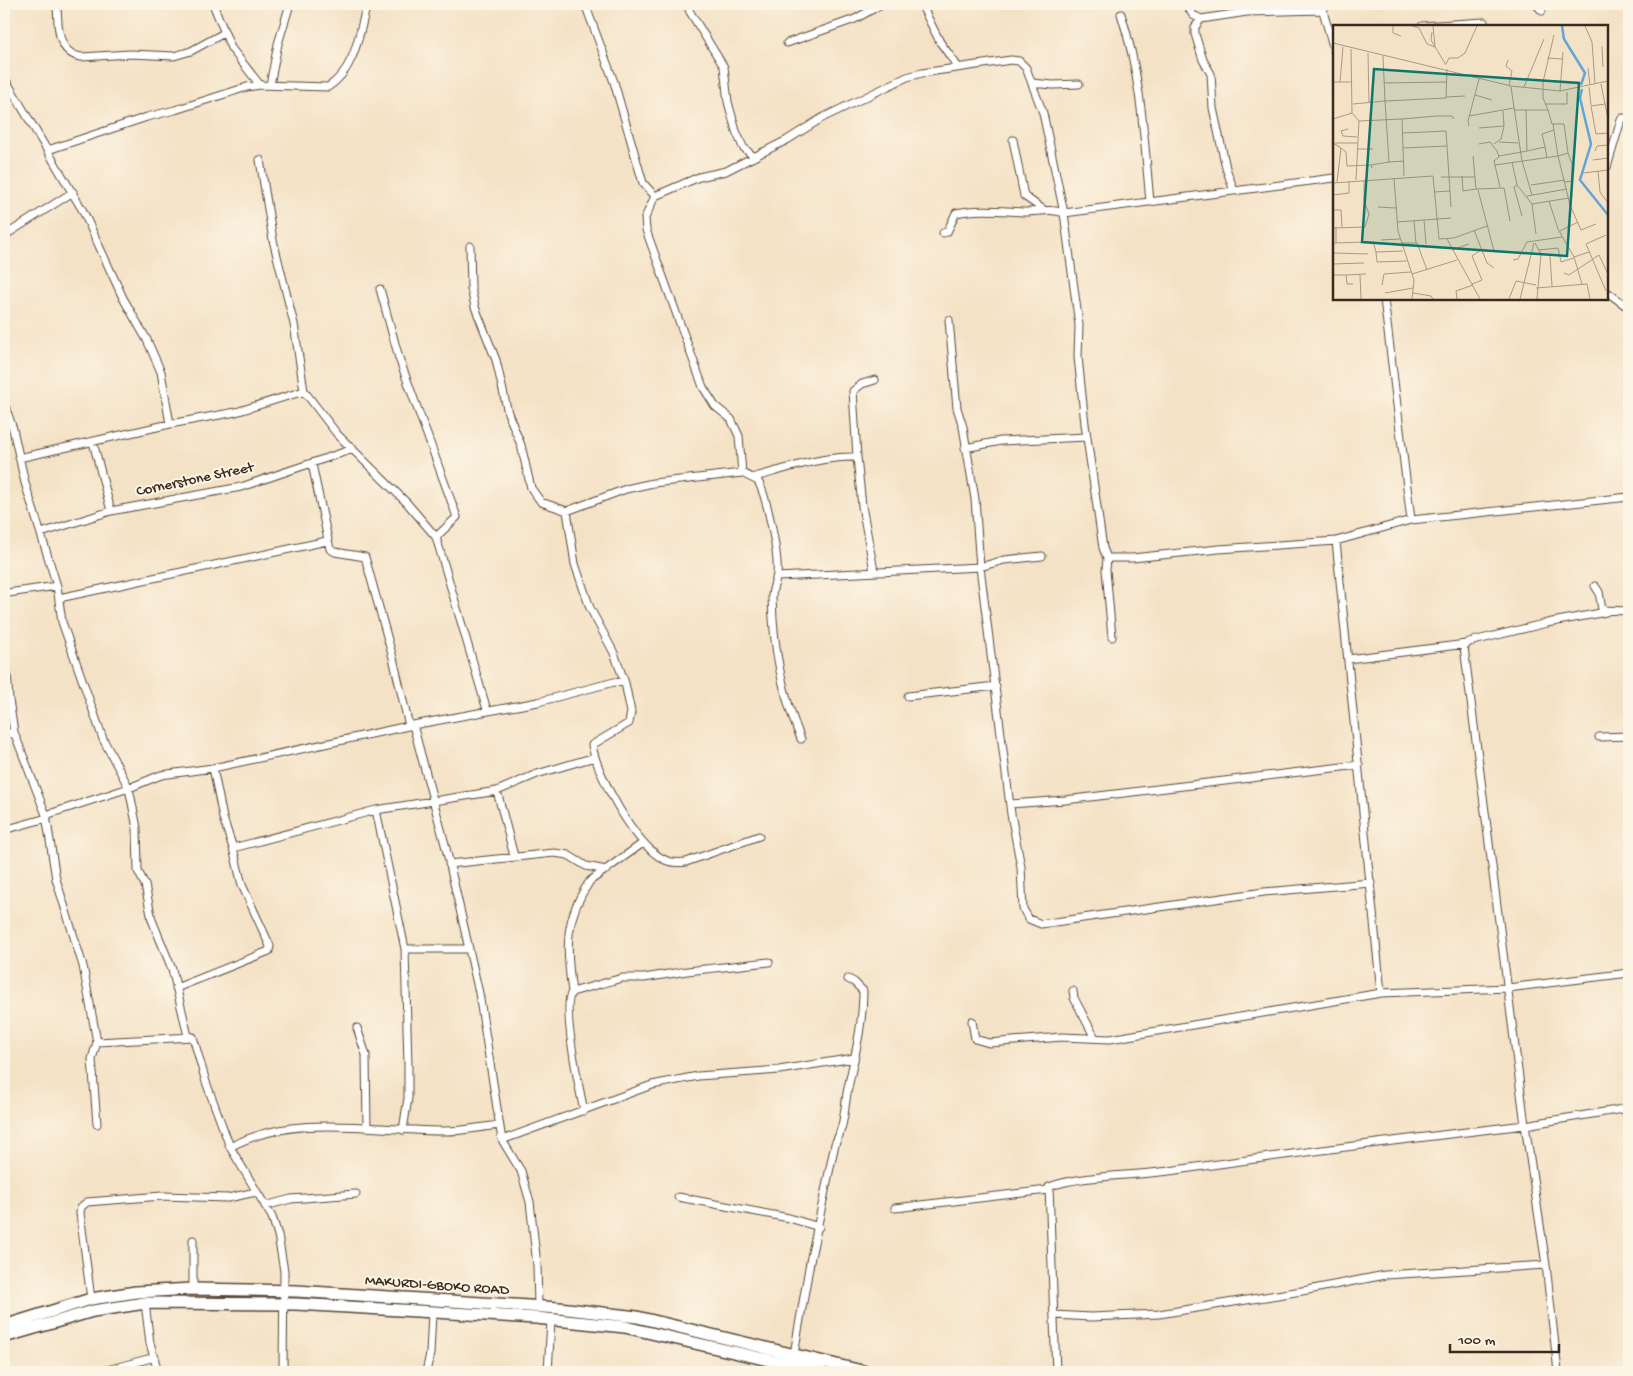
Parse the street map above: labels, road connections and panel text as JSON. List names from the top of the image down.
{
  "streets": {
    "main road": ["MAKURDI-GBOKO ROAD"],
    "street": ["Cornerstone Street"]
  },
  "scale_bar": "100 m"
}
